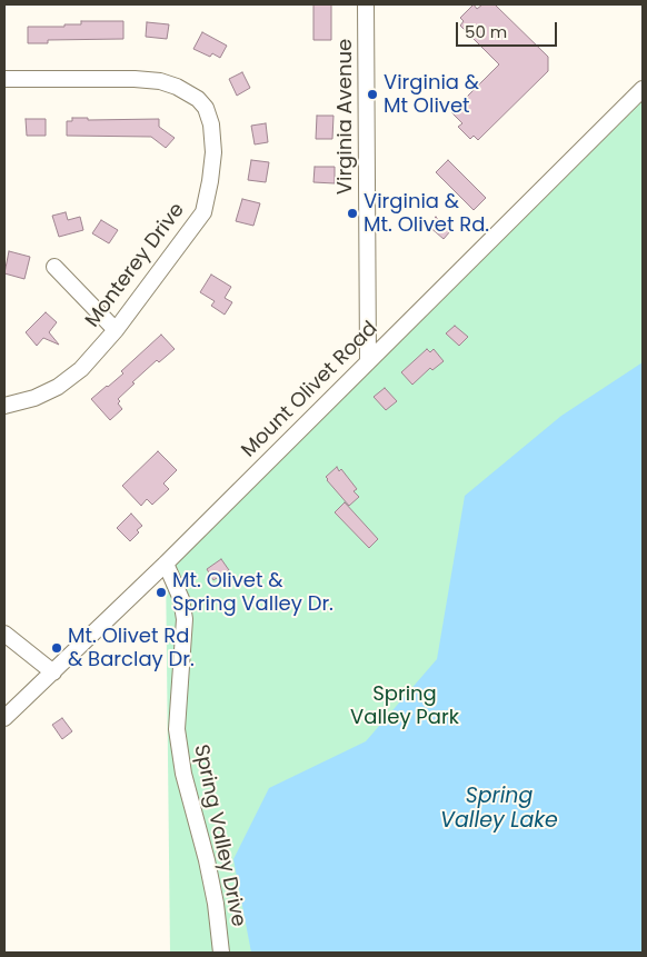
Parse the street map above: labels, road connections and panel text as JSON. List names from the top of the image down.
{
  "streets": {
    "street": [
      "Virginia Avenue",
      "Monterey Drive",
      "Mount Olivet Road",
      "Spring Valley Drive"
    ]
  },
  "crossings": [
    ["Virginia Avenue", "Mount Olivet Road"],
    ["Mount Olivet Road", "Spring Valley Drive"]
  ],
  "water": ["Spring Valley Lake"],
  "parks": ["Spring Valley Park"],
  "places": [
    "Virginia & Mt Olivet",
    "Virginia & Mt. Olivet Rd.",
    "Mt. Olivet & Spring Valley Dr.",
    "Mt. Olivet Rd & Barclay Dr."
  ],
  "scale_bar": "50 m"
}
